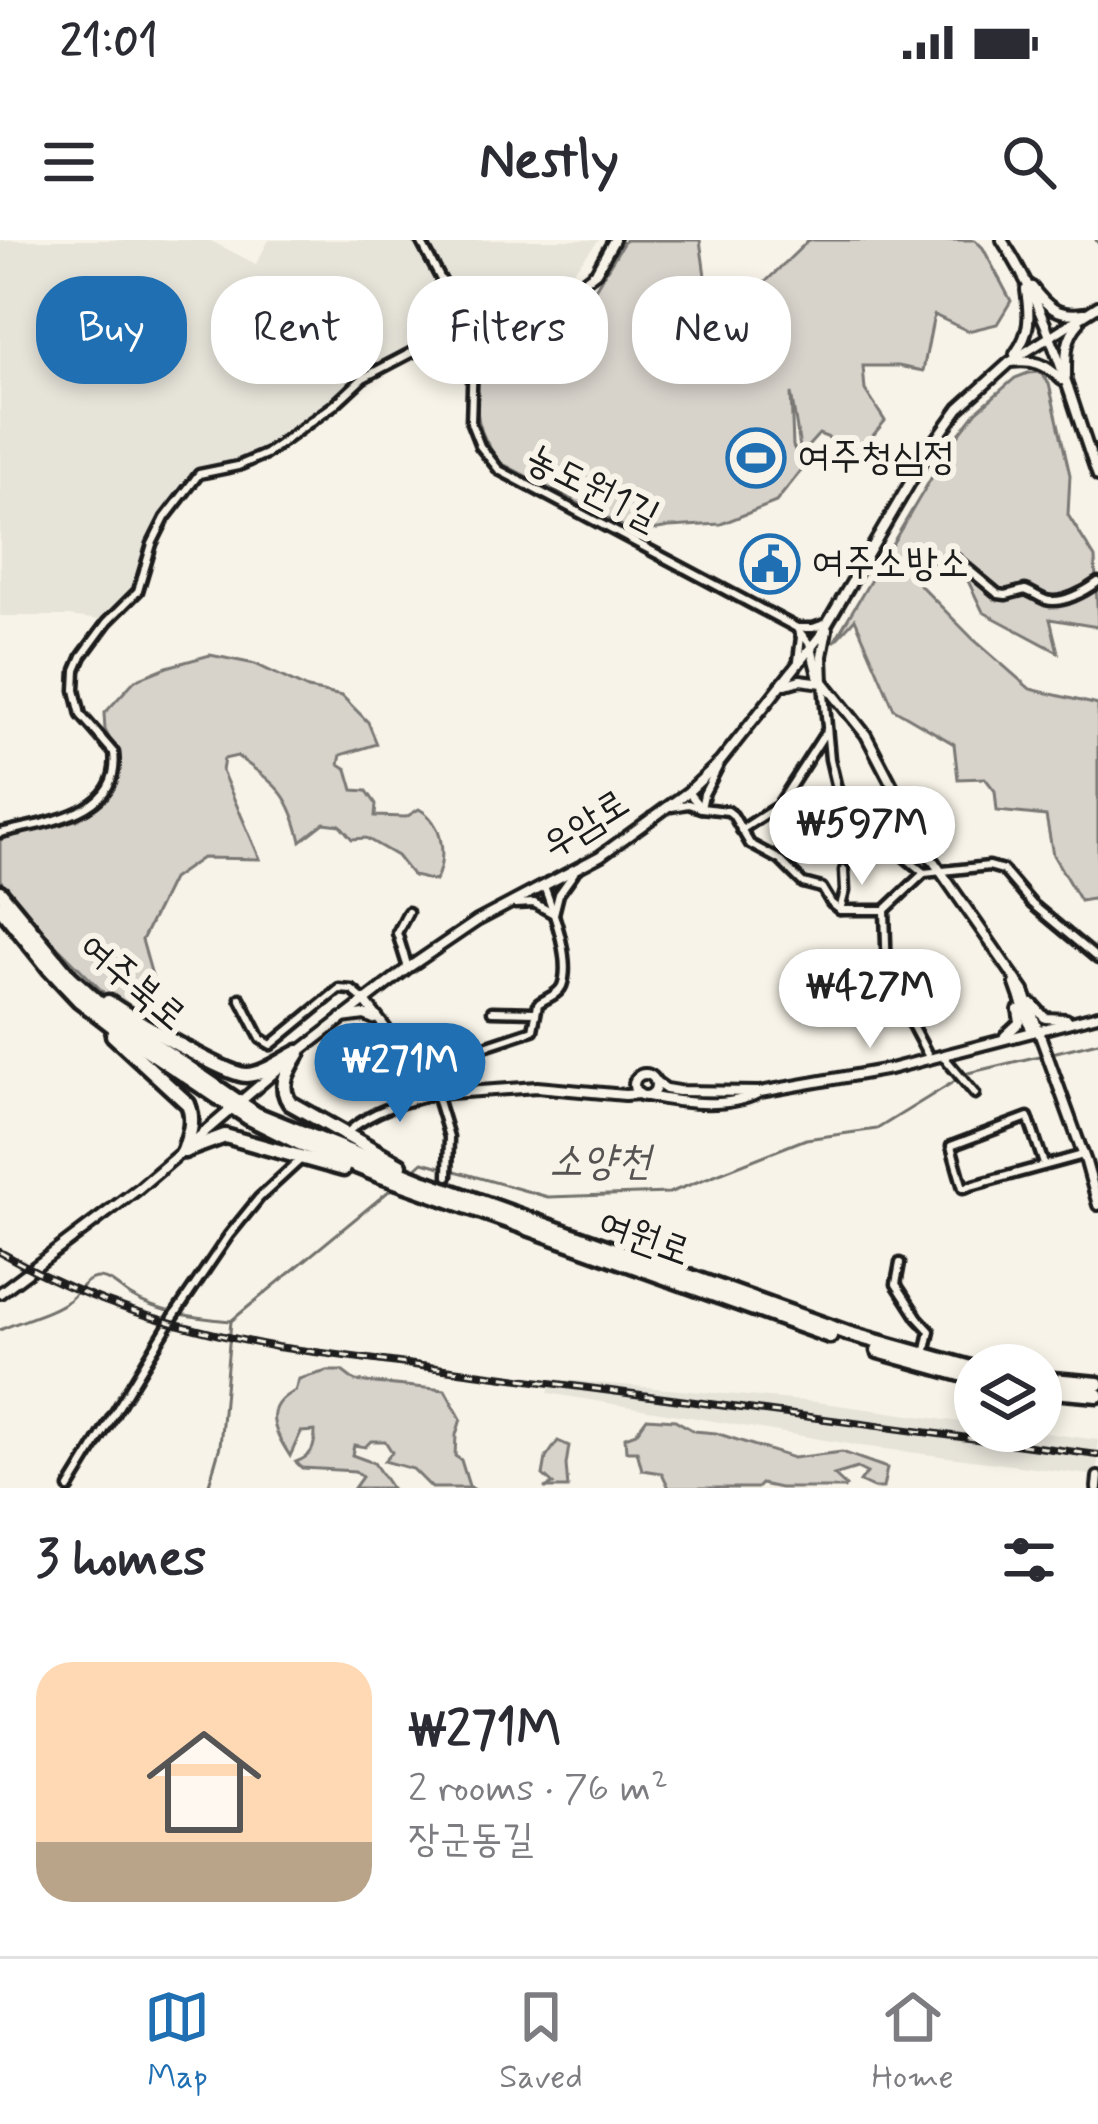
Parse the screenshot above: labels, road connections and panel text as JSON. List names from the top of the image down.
{
  "streets": {
    "highway": ["여주북로", "여원로"],
    "street": ["농도원1길", "우암로"]
  },
  "crossings": [
    ["농도원1길", "우암로"],
    ["우암로", "여주북로"],
    ["우암로", "여원로"],
    ["여주북로", "여원로"]
  ],
  "water": ["소양천"],
  "places": {
    "sports": ["여주청심정"],
    "public building": ["여주소방소"]
  },
  "page": {
    "status": "21:01",
    "header": "Nestly",
    "chip": [
      "Buy",
      "Rent",
      "Filters",
      "New"
    ],
    "price": ["₩597M", "₩427M", "₩271M"],
    "heading": "3 homes",
    "list": [
      {
        "name": "₩271M",
        "note": "2 rooms · 76 m² · 장군동길"
      }
    ],
    "tabs": ["Map", "Saved", "Home"]
  }
}
